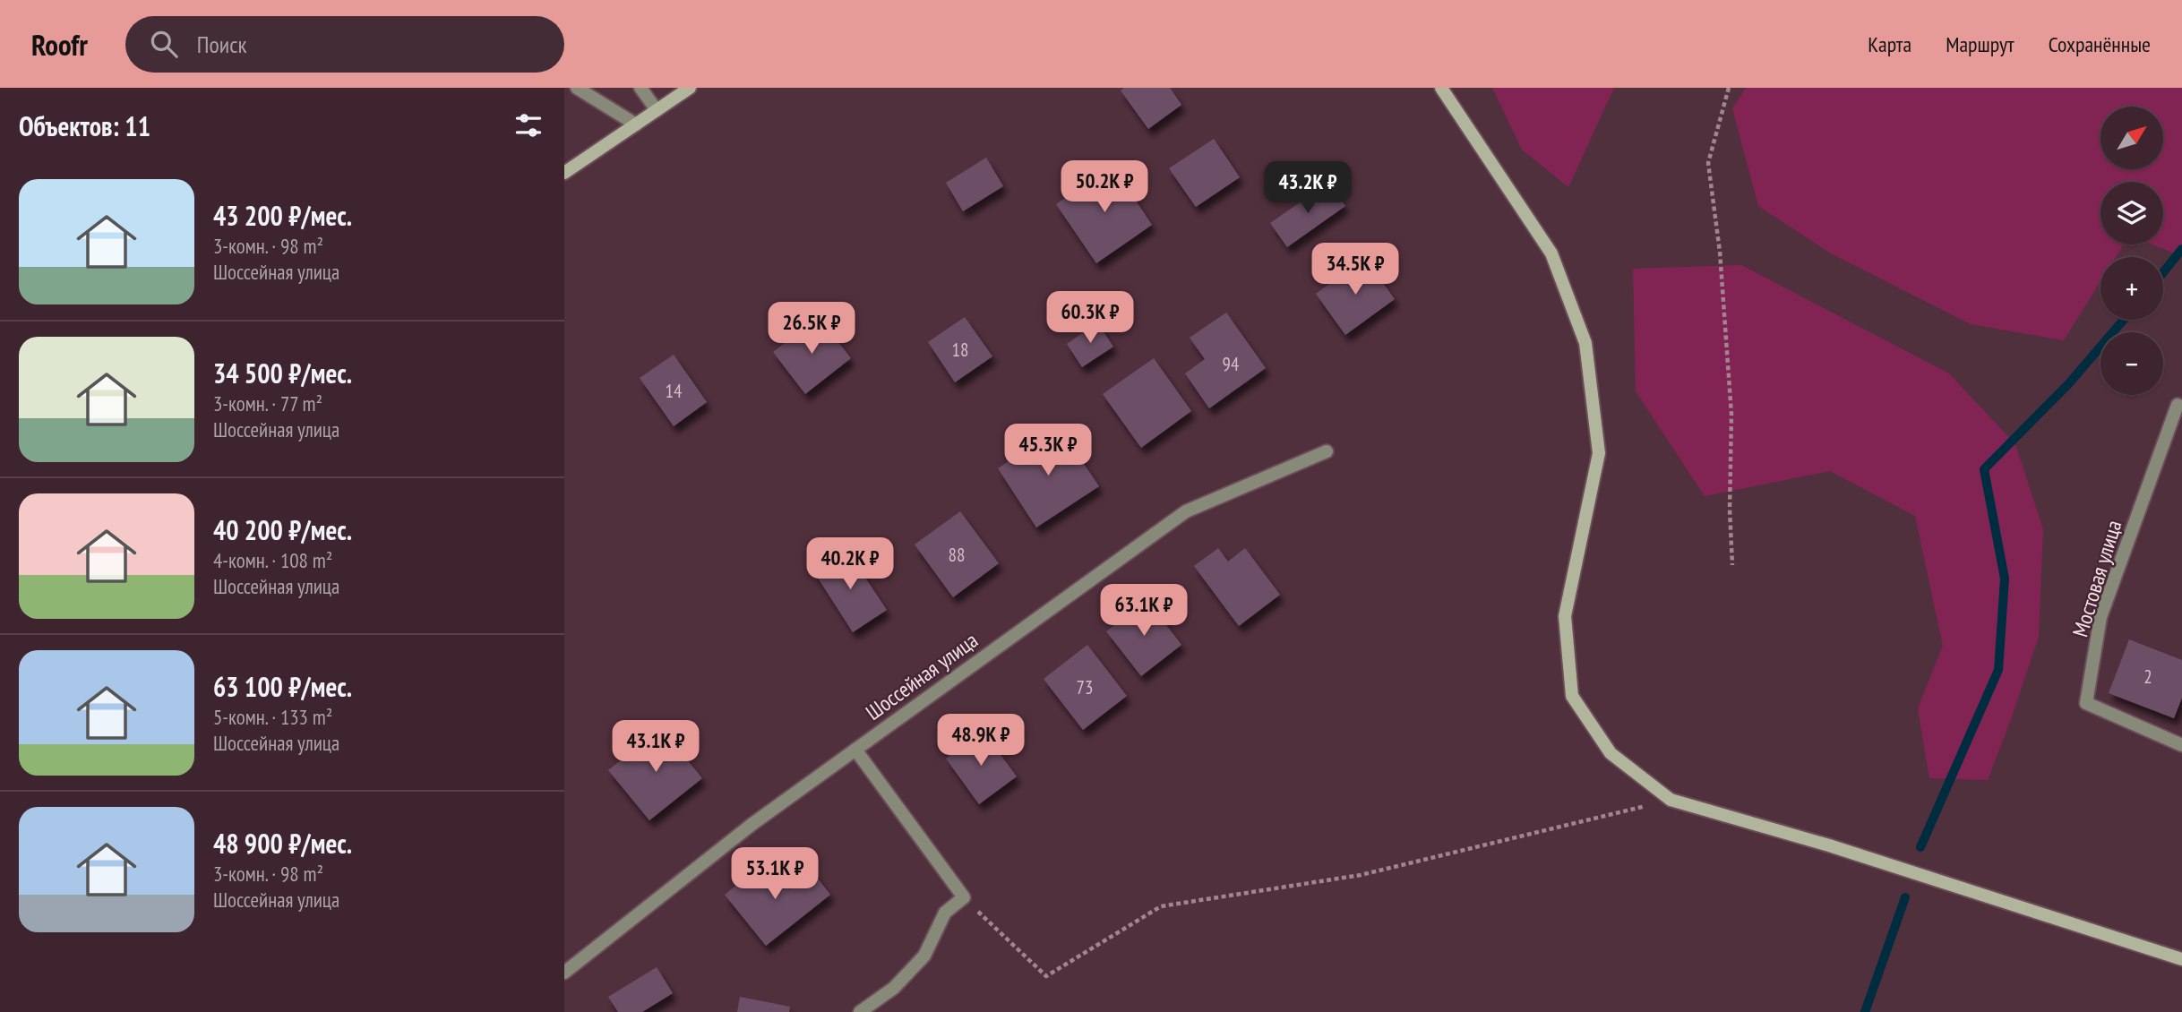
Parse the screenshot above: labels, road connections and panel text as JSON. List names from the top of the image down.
{
  "streets": {
    "street": ["Мостовая улица", "Шоссейная улица"]
  },
  "house_numbers": [
    "18",
    "94",
    "14",
    "88",
    "2",
    "73"
  ],
  "north": "top right",
  "page": {
    "header": "Roofr",
    "search": "Поиск",
    "nav": ["Карта", "Маршрут", "Сохранённые"],
    "heading": "Объектов: 11",
    "map_buttons": ["+", "−"],
    "price": [
      "50.2K ₽",
      "43.2K ₽",
      "34.5K ₽",
      "60.3K ₽",
      "26.5K ₽",
      "45.3K ₽",
      "40.2K ₽",
      "63.1K ₽",
      "48.9K ₽",
      "43.1K ₽",
      "53.1K ₽"
    ],
    "list": [
      {
        "name": "43 200 ₽/мес.",
        "note": "3-комн. · 98 m² · Шоссейная улица"
      },
      {
        "name": "34 500 ₽/мес.",
        "note": "3-комн. · 77 m² · Шоссейная улица"
      },
      {
        "name": "40 200 ₽/мес.",
        "note": "4-комн. · 108 m² · Шоссейная улица"
      },
      {
        "name": "63 100 ₽/мес.",
        "note": "5-комн. · 133 m² · Шоссейная улица"
      },
      {
        "name": "48 900 ₽/мес.",
        "note": "3-комн. · 98 m² · Шоссейная улица"
      }
    ]
  }
}
